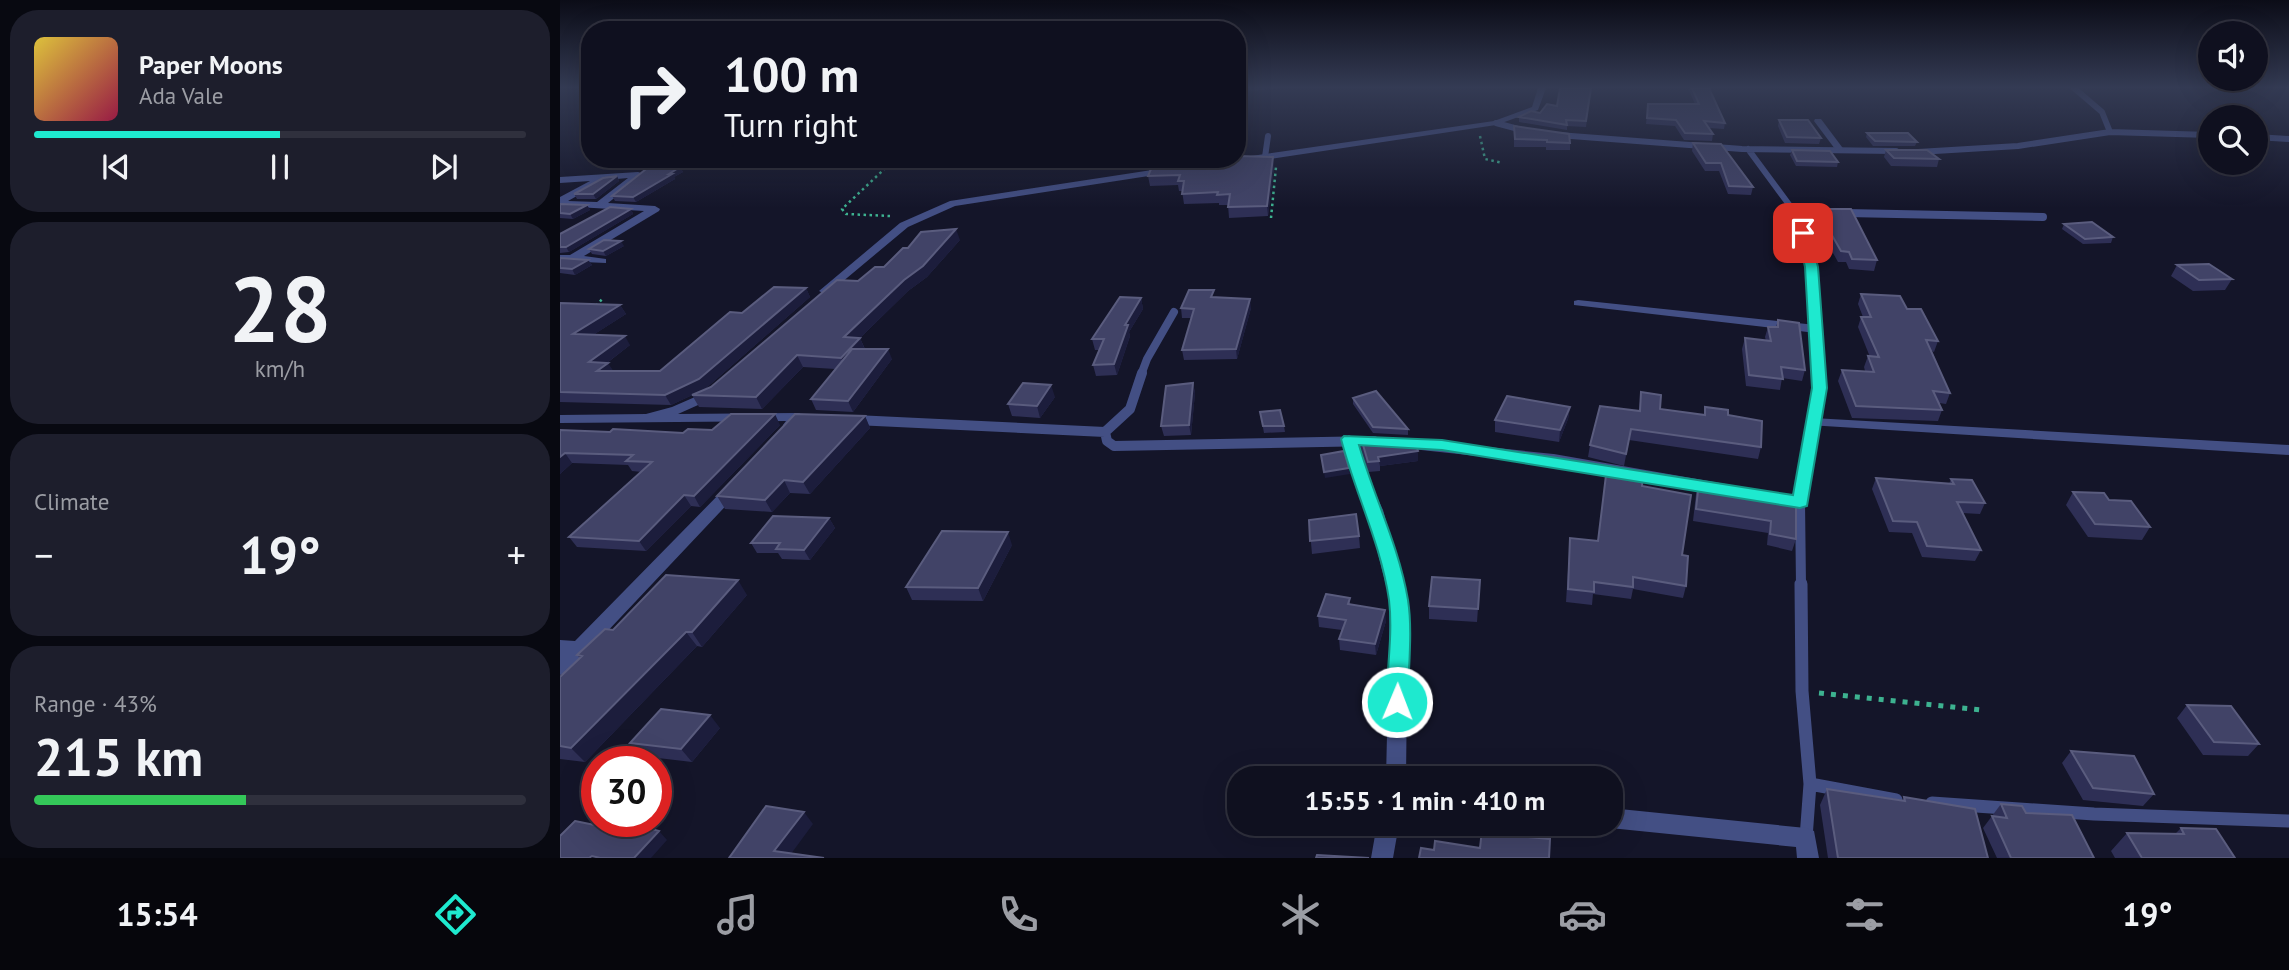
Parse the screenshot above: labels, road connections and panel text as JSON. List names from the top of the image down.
{
  "page": {
    "turn": ["100 m", "Turn right"],
    "song": ["Paper Moons", "Ada Vale"],
    "tile": [
      ["28", "km/h"],
      "Climate",
      ["Range · 43%", "215 km"]
    ],
    "heat": ["−", "19°", "+"],
    "limit": "30",
    "trip": "15:55 · 1 min · 410 m",
    "tabs": ["15:54", "19°"]
  }
}
